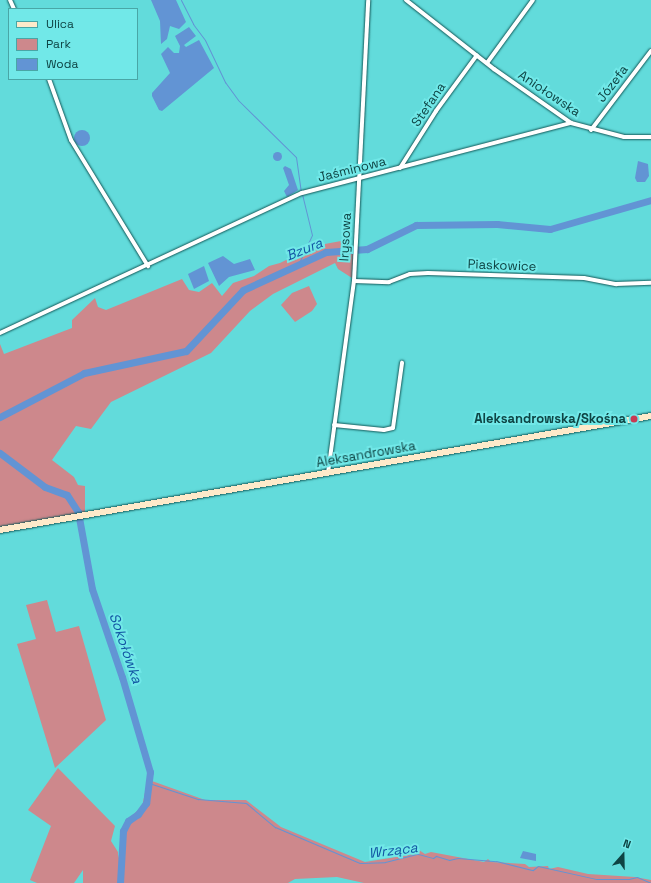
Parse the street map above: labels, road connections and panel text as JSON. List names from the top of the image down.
{
  "streets": {
    "main road": ["Aleksandrowska"],
    "street": [
      "Józefa",
      "Aniołowska",
      "Stefana",
      "Jaśminowa",
      "Irysowa",
      "Piaskowice"
    ]
  },
  "crossings": [
    ["Józefa", "Aniołowska"],
    ["Aniołowska", "Stefana"],
    ["Aniołowska", "Jaśminowa"],
    ["Stefana", "Jaśminowa"],
    ["Jaśminowa", "Irysowa"],
    ["Irysowa", "Piaskowice"],
    ["Irysowa", "Aleksandrowska"]
  ],
  "water": ["Bzura", "Sokołówka", "Wrząca"],
  "places": ["Aleksandrowska/Skośna"],
  "legend": ["Ulica", "Park", "Woda"],
  "north": "top"
}
